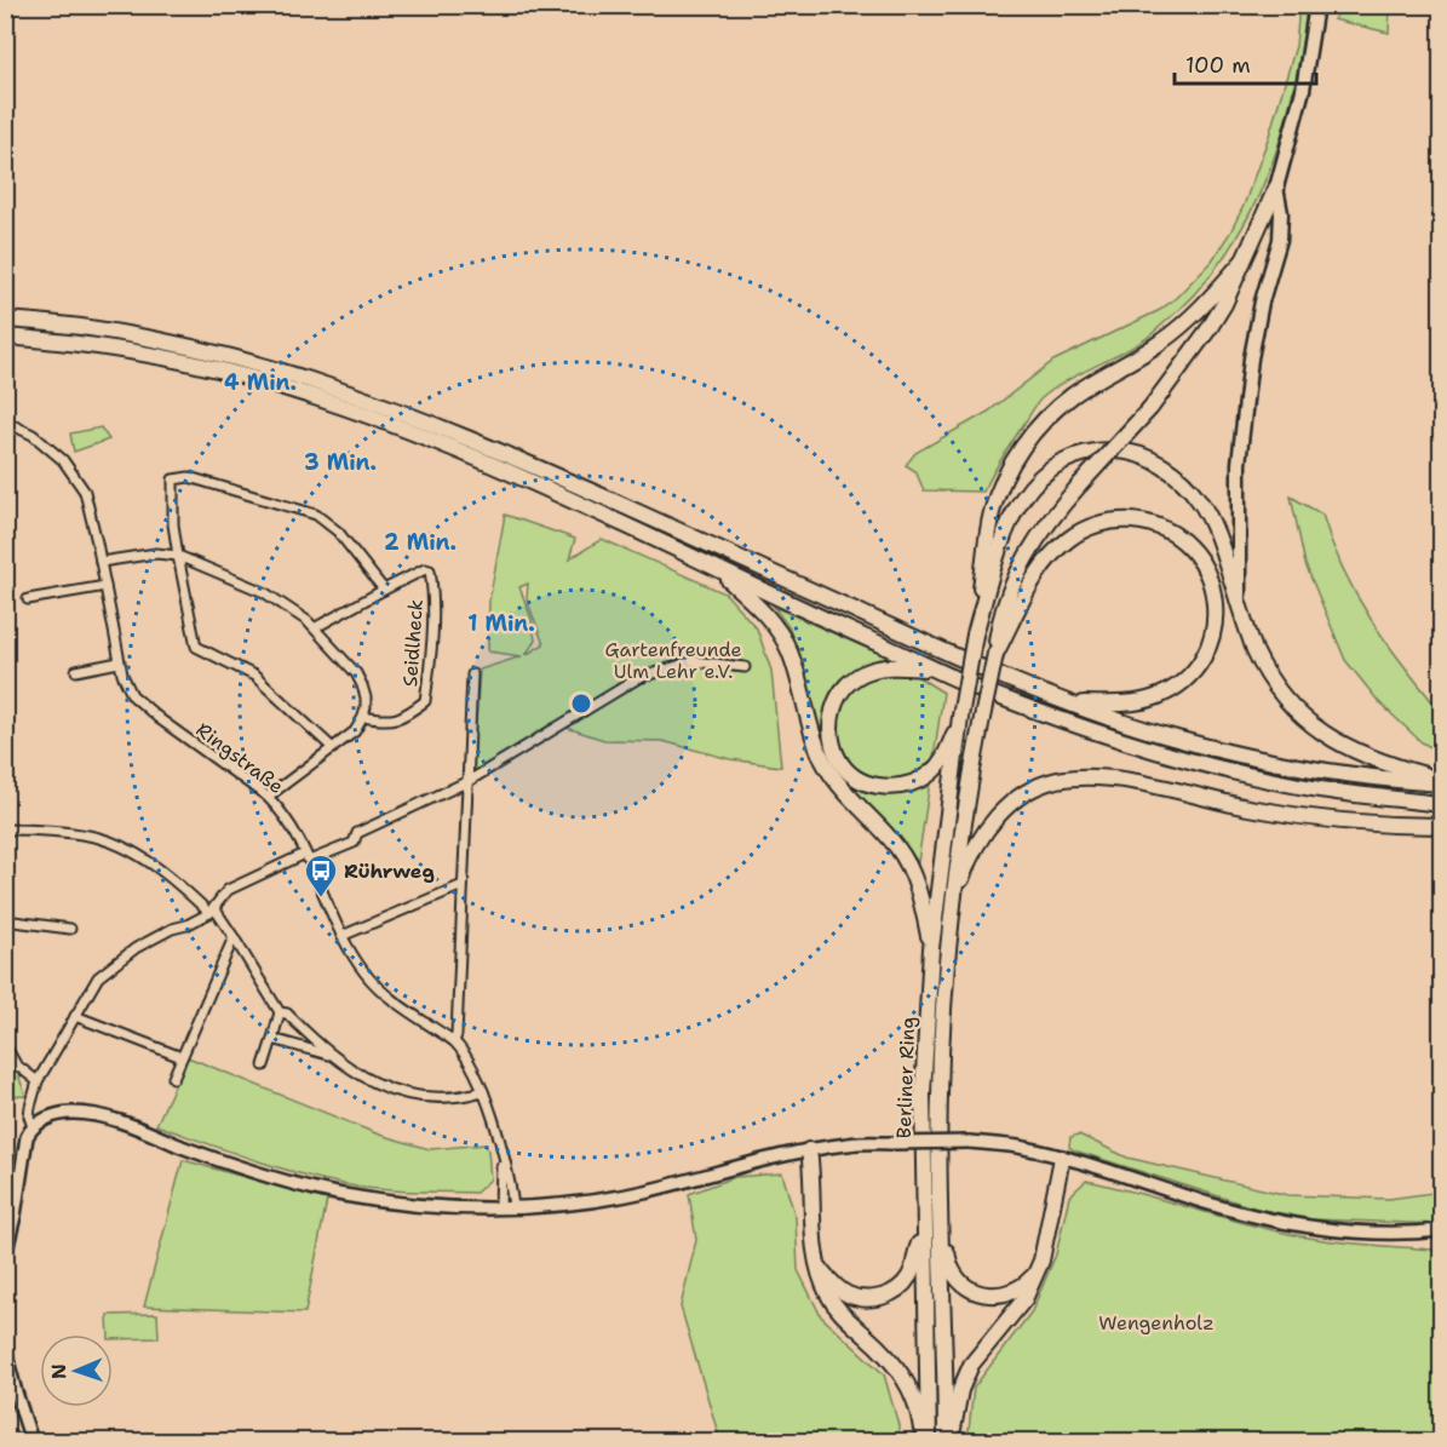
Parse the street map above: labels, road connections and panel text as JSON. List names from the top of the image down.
{
  "streets": {
    "highway": ["Berliner Ring"],
    "street": ["Seidlheck", "Ringstraße"]
  },
  "parks": ["Gartenfreunde Ulm Lehr e.V.", "Wengenholz"],
  "places": {
    "bus stop": ["Rührweg"]
  },
  "scale_bar": "100 m",
  "north": "left",
  "rings": [
    "4 Min.",
    "3 Min.",
    "2 Min.",
    "1 Min."
  ]
}
